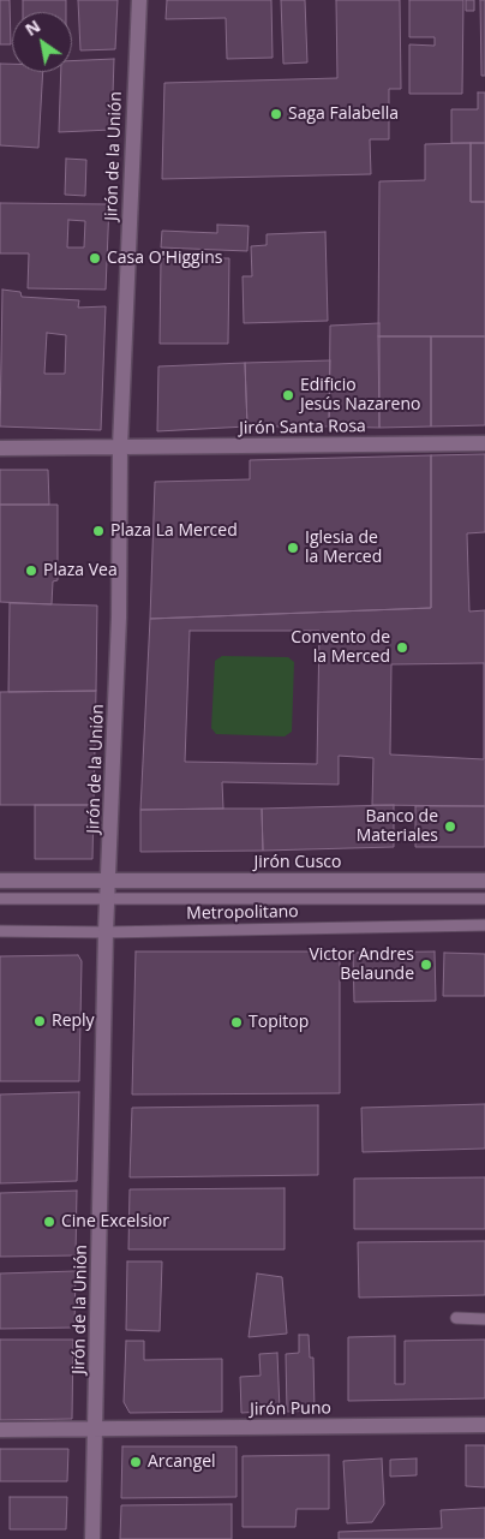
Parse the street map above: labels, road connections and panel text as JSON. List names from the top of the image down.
{
  "streets": {
    "street": [
      "Jirón de la Unión",
      "Jirón Santa Rosa",
      "Jirón Cusco",
      "Jirón Puno"
    ],
    "lane": ["Metropolitano"]
  },
  "crossings": [
    ["Jirón de la Unión", "Jirón Santa Rosa"],
    ["Jirón de la Unión", "Jirón Cusco"],
    ["Jirón de la Unión", "Metropolitano"],
    ["Jirón de la Unión", "Jirón Puno"]
  ],
  "places": [
    "Saga Falabella",
    "Casa O'Higgins",
    "Edificio Jesús Nazareno",
    "Plaza La Merced",
    "Iglesia de la Merced",
    "Plaza Vea",
    "Convento de la Merced",
    "Banco de Materiales",
    "Victor Andres Belaunde",
    "Reply",
    "Topitop",
    "Cine Excelsior",
    "Arcangel"
  ],
  "north": "top left"
}
